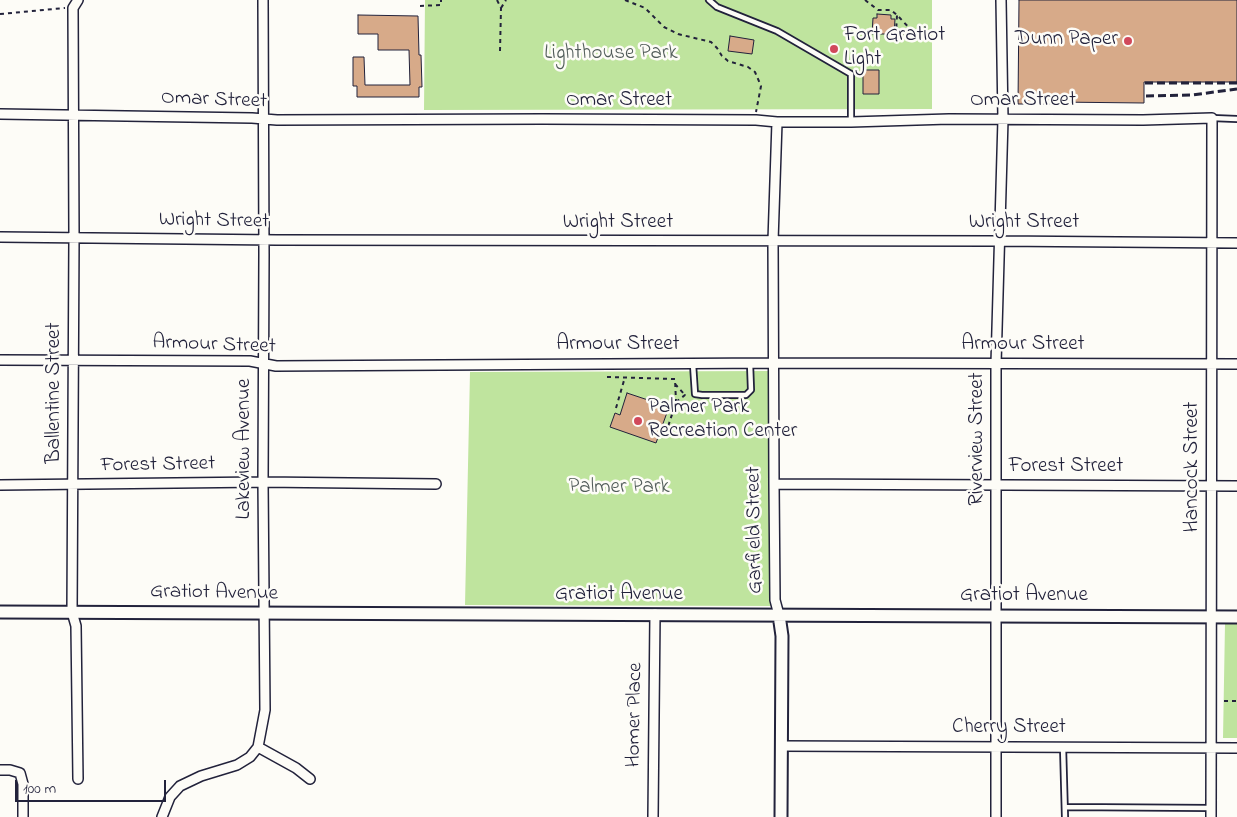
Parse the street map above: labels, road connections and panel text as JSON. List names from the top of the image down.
{
  "streets": {
    "street": [
      "Omar Street",
      "Wright Street",
      "Armour Street",
      "Ballentine Street",
      "Riverview Street",
      "Lakeview Avenue",
      "Forest Street",
      "Hancock Street",
      "Garfield Street",
      "Gratiot Avenue",
      "Homer Place",
      "Cherry Street"
    ]
  },
  "crossings": [
    ["Omar Street", "Ballentine Street"],
    ["Omar Street", "Riverview Street"],
    ["Omar Street", "Lakeview Avenue"],
    ["Omar Street", "Hancock Street"],
    ["Omar Street", "Garfield Street"],
    ["Wright Street", "Ballentine Street"],
    ["Wright Street", "Riverview Street"],
    ["Wright Street", "Lakeview Avenue"],
    ["Wright Street", "Hancock Street"],
    ["Wright Street", "Garfield Street"],
    ["Armour Street", "Ballentine Street"],
    ["Armour Street", "Riverview Street"],
    ["Armour Street", "Lakeview Avenue"],
    ["Armour Street", "Hancock Street"],
    ["Armour Street", "Garfield Street"],
    ["Ballentine Street", "Forest Street"],
    ["Ballentine Street", "Gratiot Avenue"],
    ["Riverview Street", "Forest Street"],
    ["Riverview Street", "Gratiot Avenue"],
    ["Riverview Street", "Cherry Street"],
    ["Lakeview Avenue", "Forest Street"],
    ["Lakeview Avenue", "Gratiot Avenue"],
    ["Forest Street", "Hancock Street"],
    ["Forest Street", "Garfield Street"],
    ["Hancock Street", "Gratiot Avenue"],
    ["Hancock Street", "Cherry Street"],
    ["Garfield Street", "Gratiot Avenue"],
    ["Garfield Street", "Cherry Street"],
    ["Gratiot Avenue", "Homer Place"]
  ],
  "parks": ["Lighthouse Park", "Palmer Park"],
  "places": ["Dunn Paper", "Fort Gratiot Light", "Palmer Park Recreation Center"],
  "scale_bar": "100 m"
}
